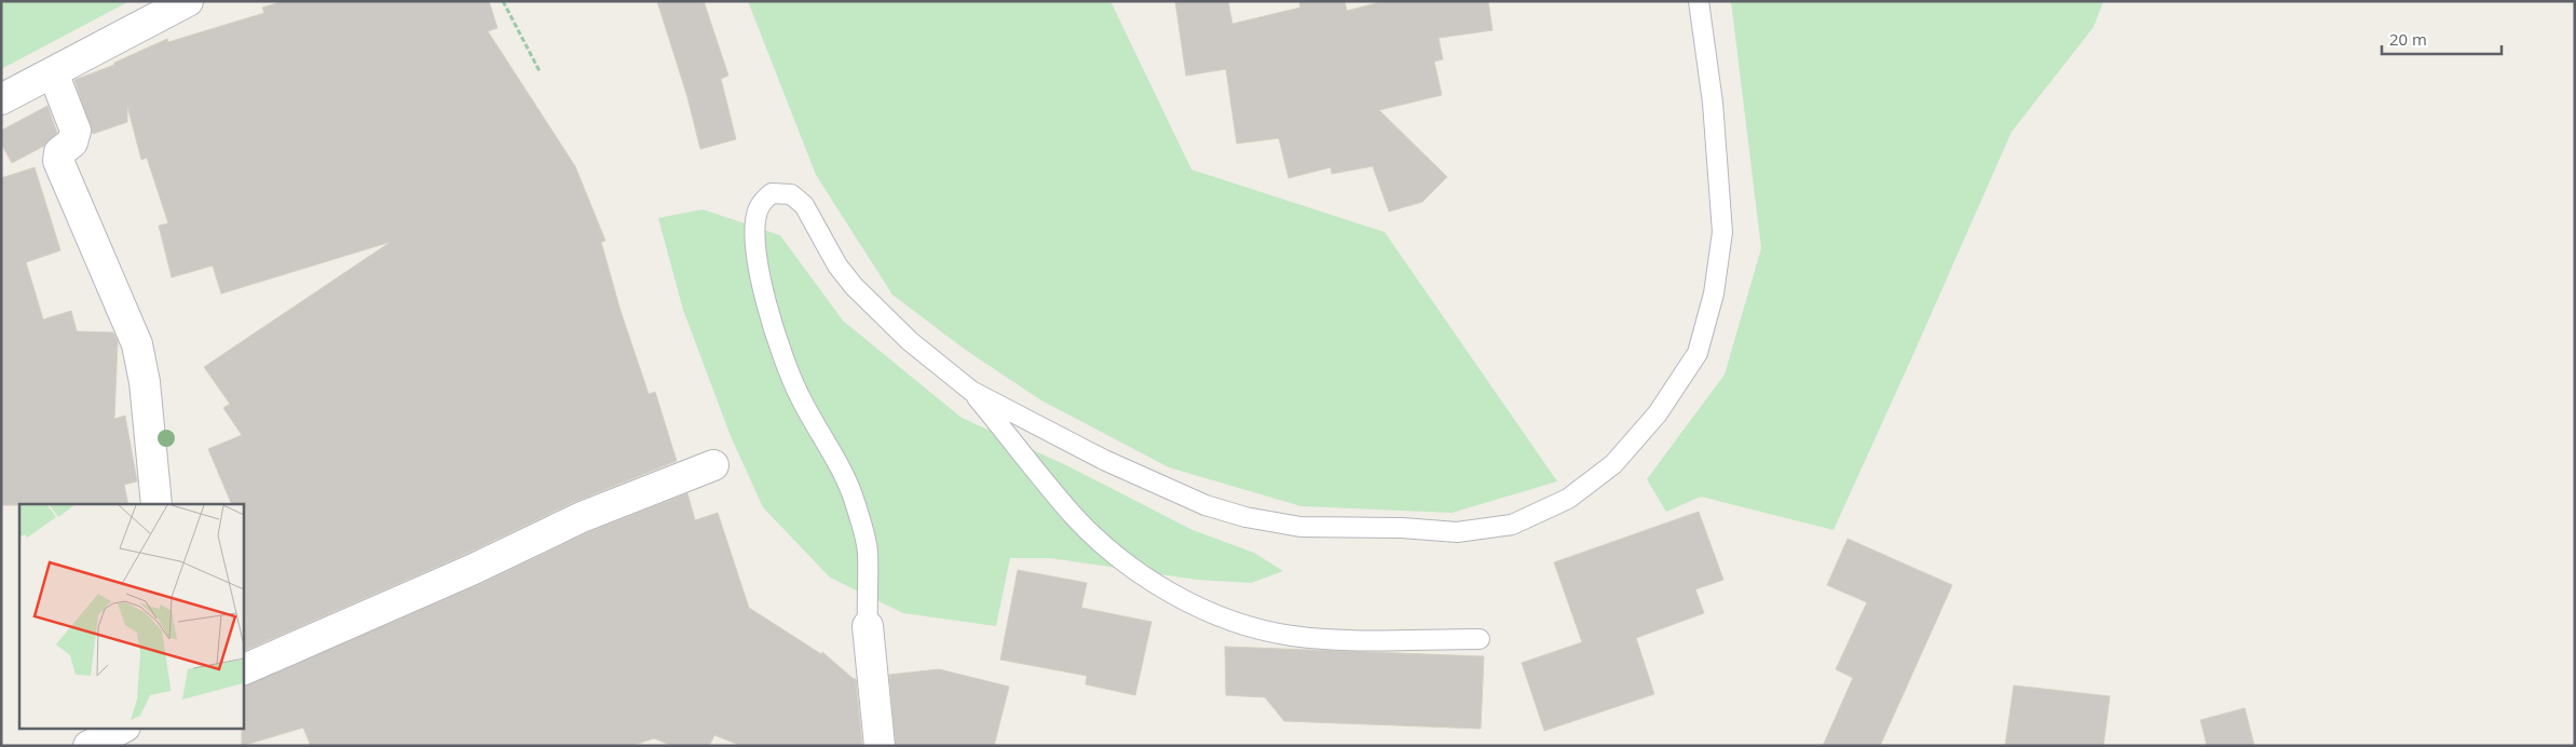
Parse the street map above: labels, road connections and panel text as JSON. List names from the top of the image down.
{
  "scale_bar": "20 m"
}
